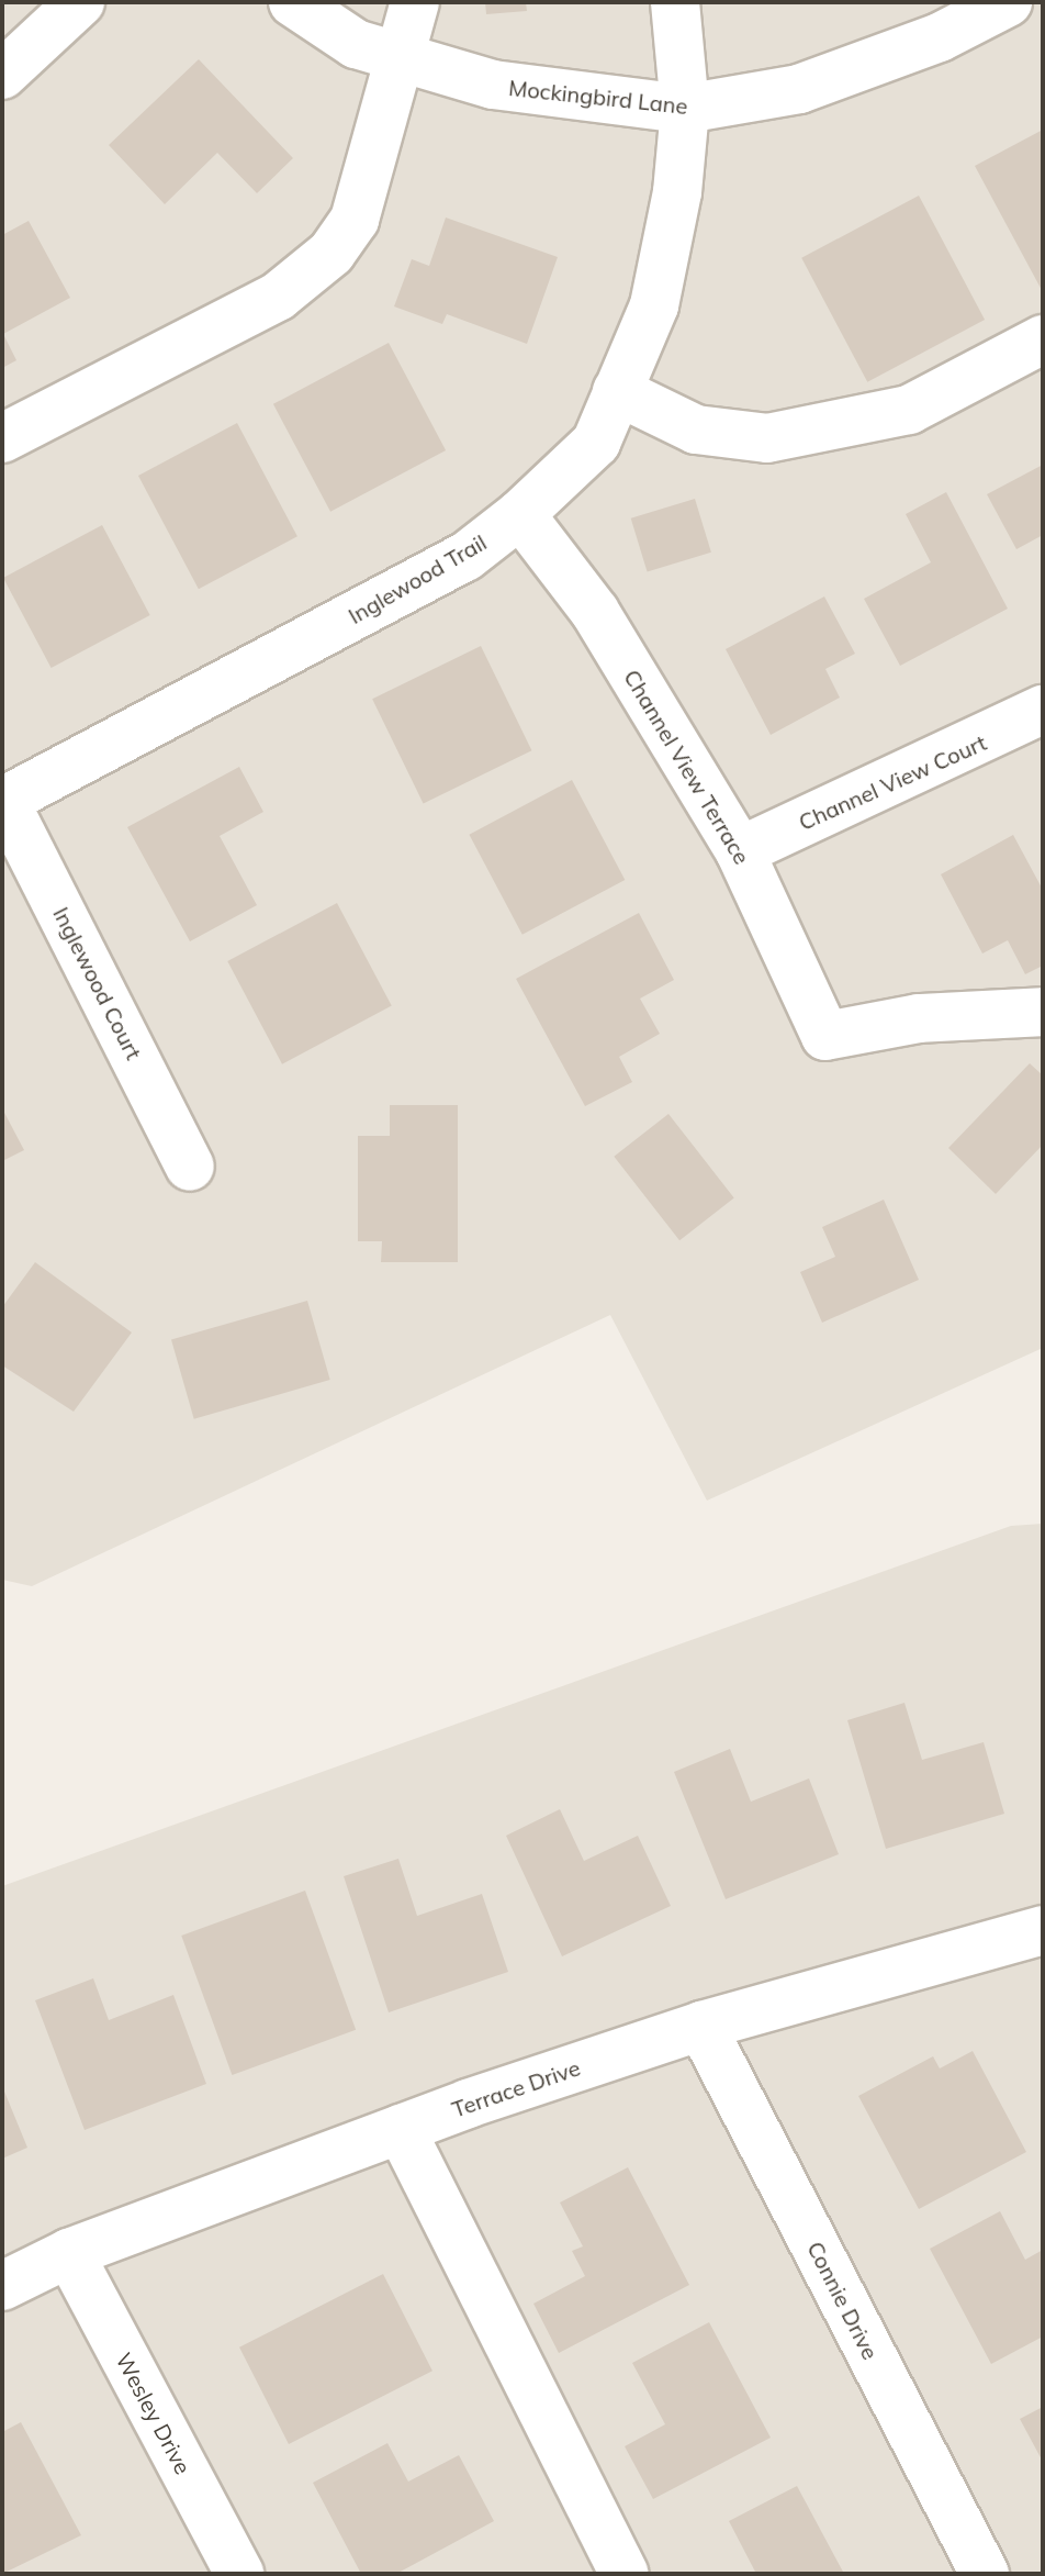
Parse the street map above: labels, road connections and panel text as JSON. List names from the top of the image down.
{
  "streets": {
    "street": [
      "Mockingbird Lane",
      "Inglewood Trail",
      "Channel View Terrace",
      "Channel View Court",
      "Inglewood Court",
      "Terrace Drive",
      "Connie Drive",
      "Wesley Drive"
    ]
  },
  "crossings": [
    ["Mockingbird Lane", "Inglewood Trail"],
    ["Inglewood Trail", "Channel View Terrace"],
    ["Inglewood Trail", "Inglewood Court"],
    ["Channel View Terrace", "Channel View Court"],
    ["Terrace Drive", "Connie Drive"],
    ["Terrace Drive", "Wesley Drive"]
  ]
}
